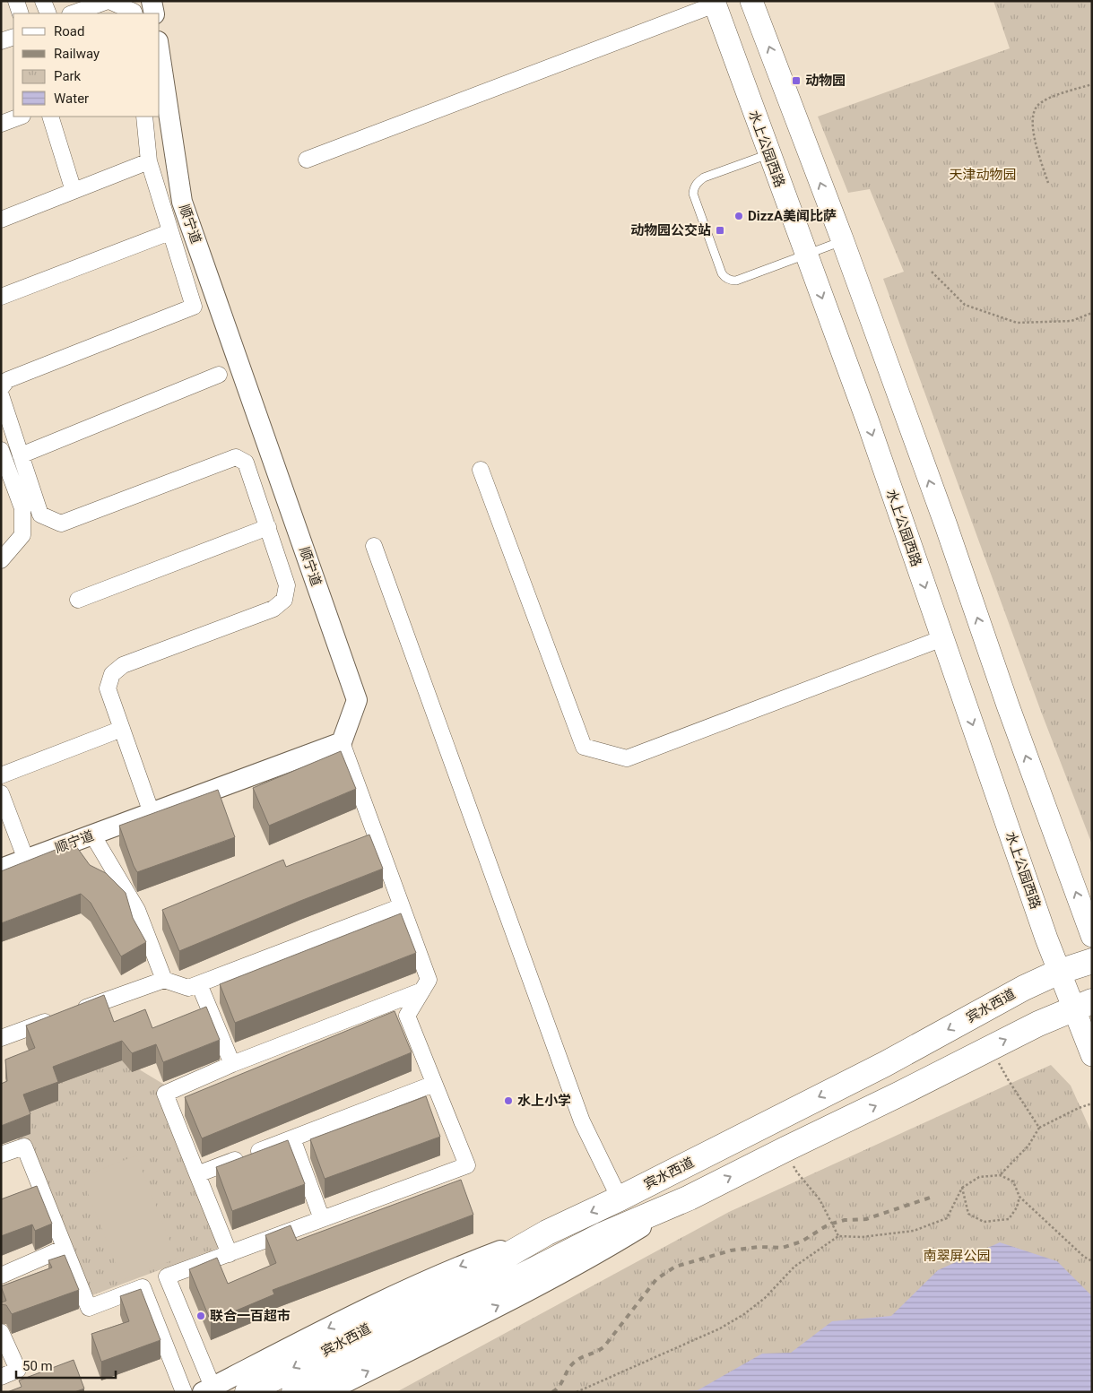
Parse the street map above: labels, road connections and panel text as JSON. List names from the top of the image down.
{
  "streets": {
    "main road": ["水上公园西路", "宾水西道"],
    "street": ["顺宁道"]
  },
  "crossings": [
    ["水上公园西路", "宾水西道"]
  ],
  "parks": ["天津动物园", "南翠屏公园"],
  "places": {
    "transit": ["动物园", "动物园公交站"],
    "other": ["DizzA美闻比萨", "水上小学", "联合一百超市"]
  },
  "legend": [
    "Road",
    "Railway",
    "Park",
    "Water"
  ],
  "scale_bar": "50 m"
}
